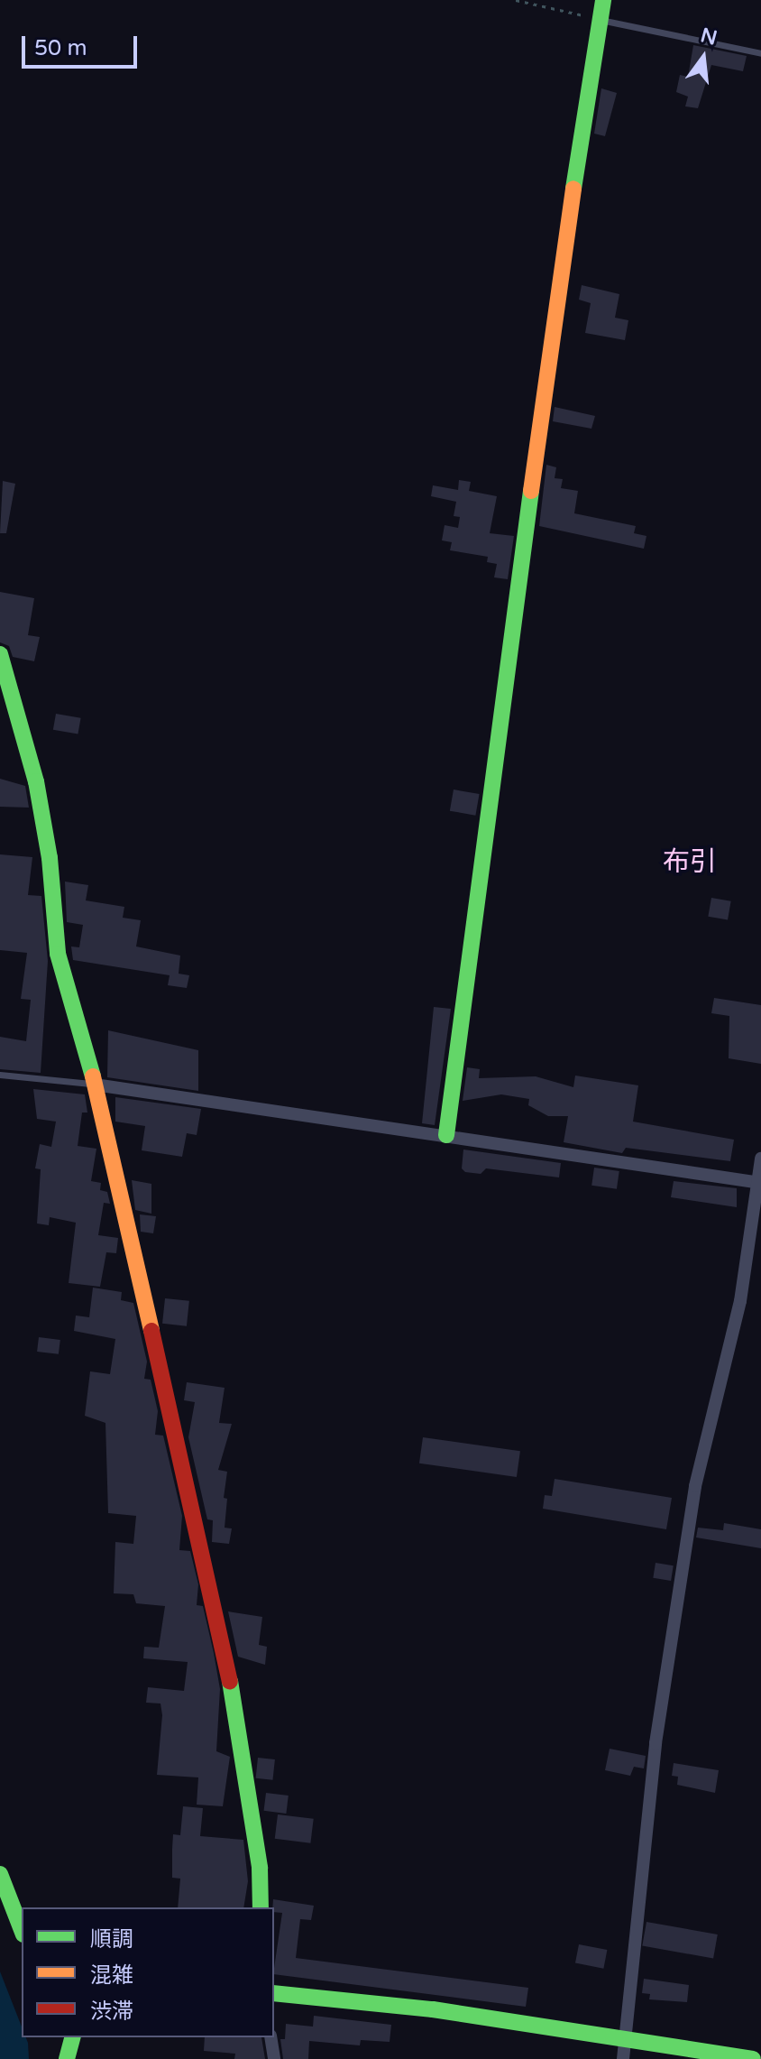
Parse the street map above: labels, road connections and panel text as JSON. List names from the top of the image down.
{
  "districts": ["布引"],
  "legend": ["順調", "混雑", "渋滞"],
  "scale_bar": "50 m",
  "north": "top"
}
